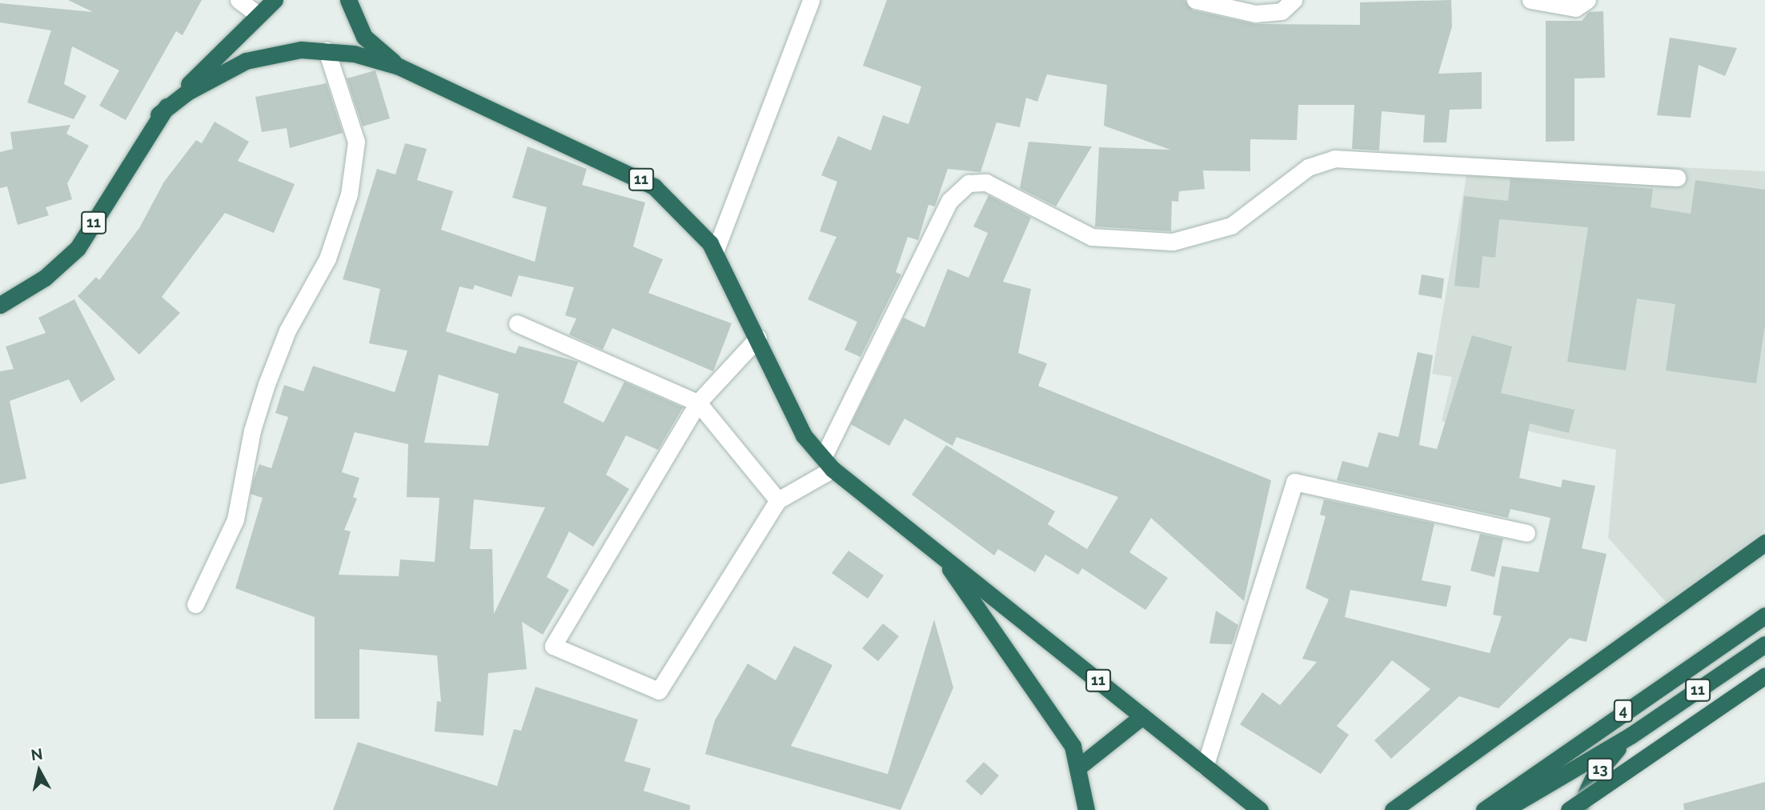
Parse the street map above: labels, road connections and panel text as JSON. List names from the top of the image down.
{
  "streets": {
    "highway": ["11", "4", "13"]
  },
  "crossings": [
    ["11", "13"]
  ],
  "north": "top"
}
